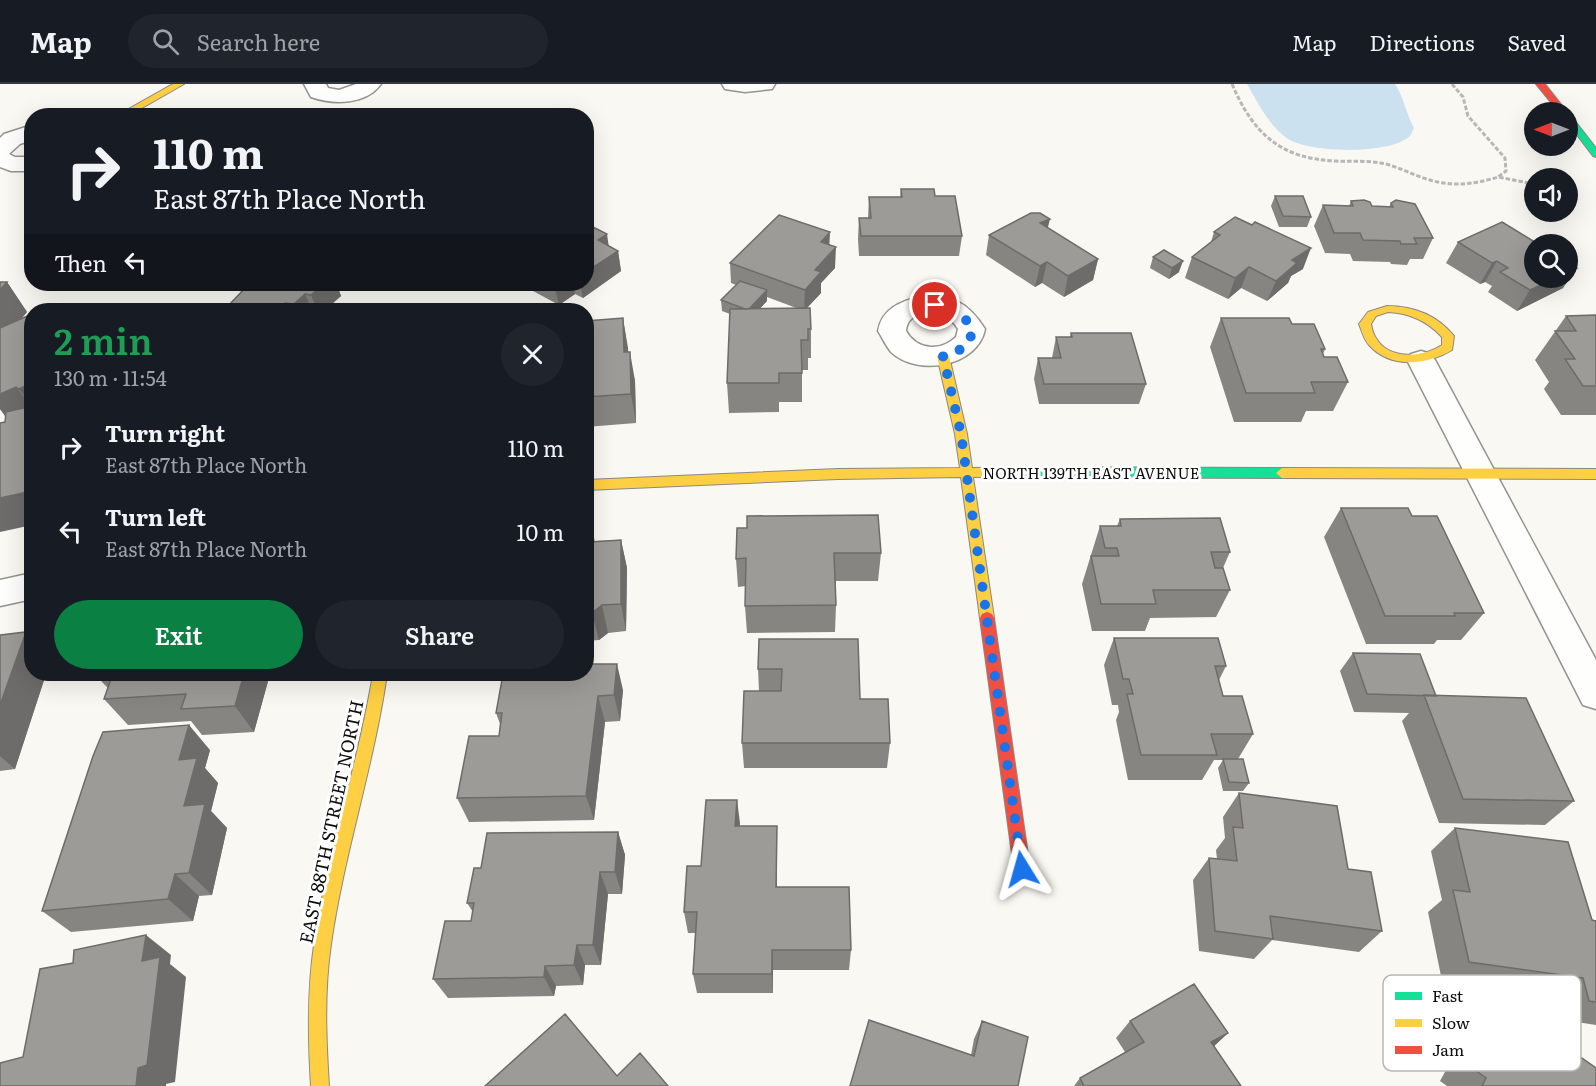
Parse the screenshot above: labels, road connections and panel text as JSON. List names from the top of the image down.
{
  "streets": {
    "street": ["NORTH 139TH EAST AVENUE", "EAST 88TH STREET NORTH"]
  },
  "legend": ["Fast", "Slow", "Jam"],
  "north": "left",
  "page": {
    "header": "Map",
    "search": "Search here",
    "nav": ["Map", "Directions", "Saved"],
    "turn": ["110 m", "East 87th Place North"],
    "then": "Then",
    "heading": ["2 min", "130 m · 11:54"],
    "list": [
      {
        "name": "Turn right",
        "note": "East 87th Place North",
        "value": "110 m"
      },
      {
        "name": "Turn left",
        "note": "East 87th Place North",
        "value": "10 m"
      }
    ],
    "buttons": ["Exit", "Share"]
  }
}
